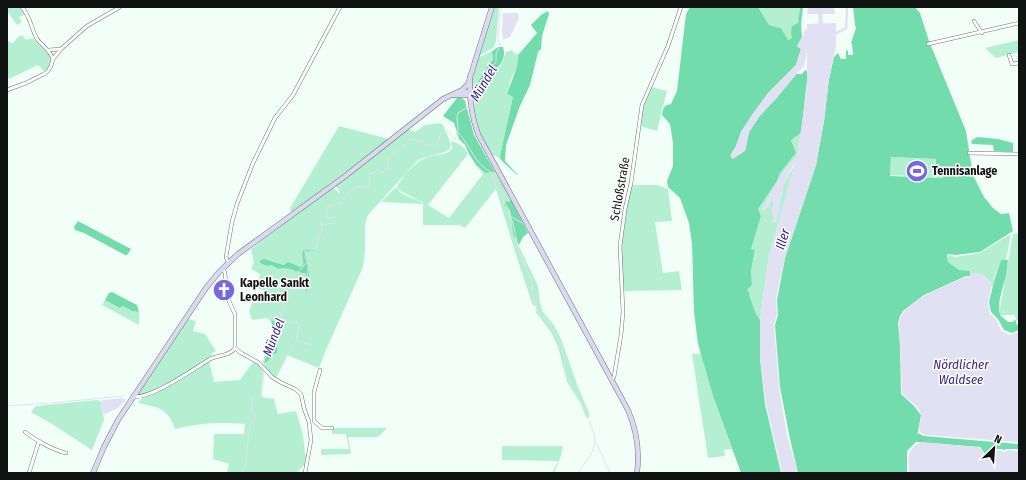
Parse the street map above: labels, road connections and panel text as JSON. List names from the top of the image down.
{
  "streets": {
    "street": ["Schloßstraße"]
  },
  "water": ["Mündel", "Iller", "Nördlicher Waldsee"],
  "places": {
    "sports": ["Tennisanlage"],
    "church": ["Kapelle Sankt Leonhard"]
  },
  "north": "top right"
}
